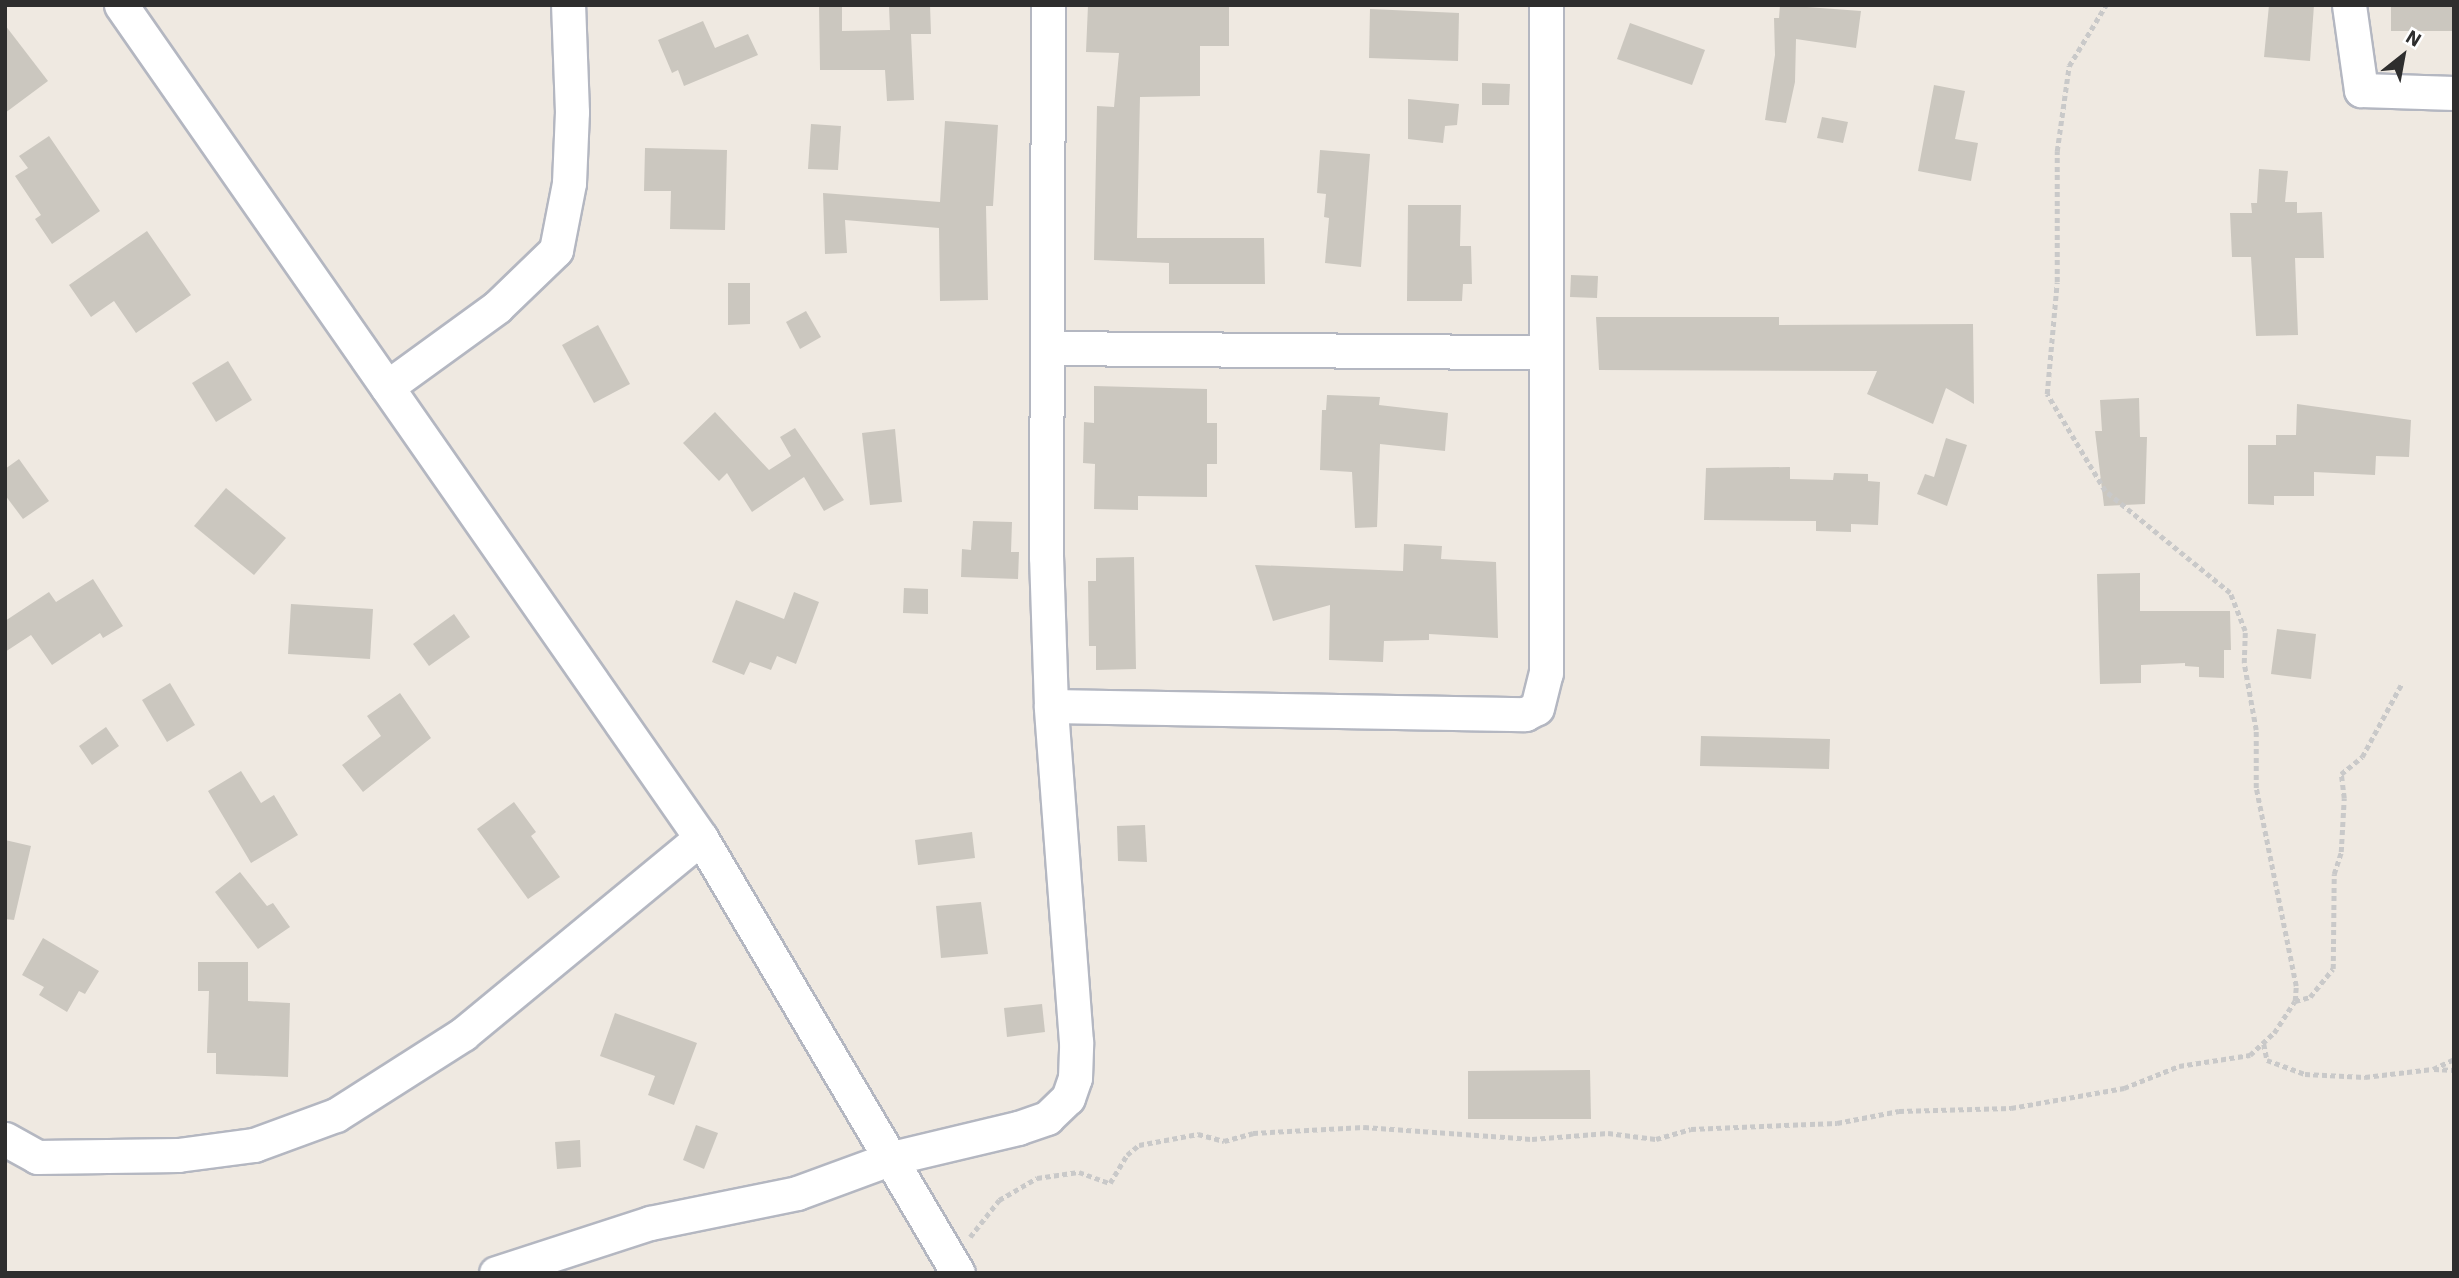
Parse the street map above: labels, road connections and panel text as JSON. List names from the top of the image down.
{
  "north": "top right"
}
